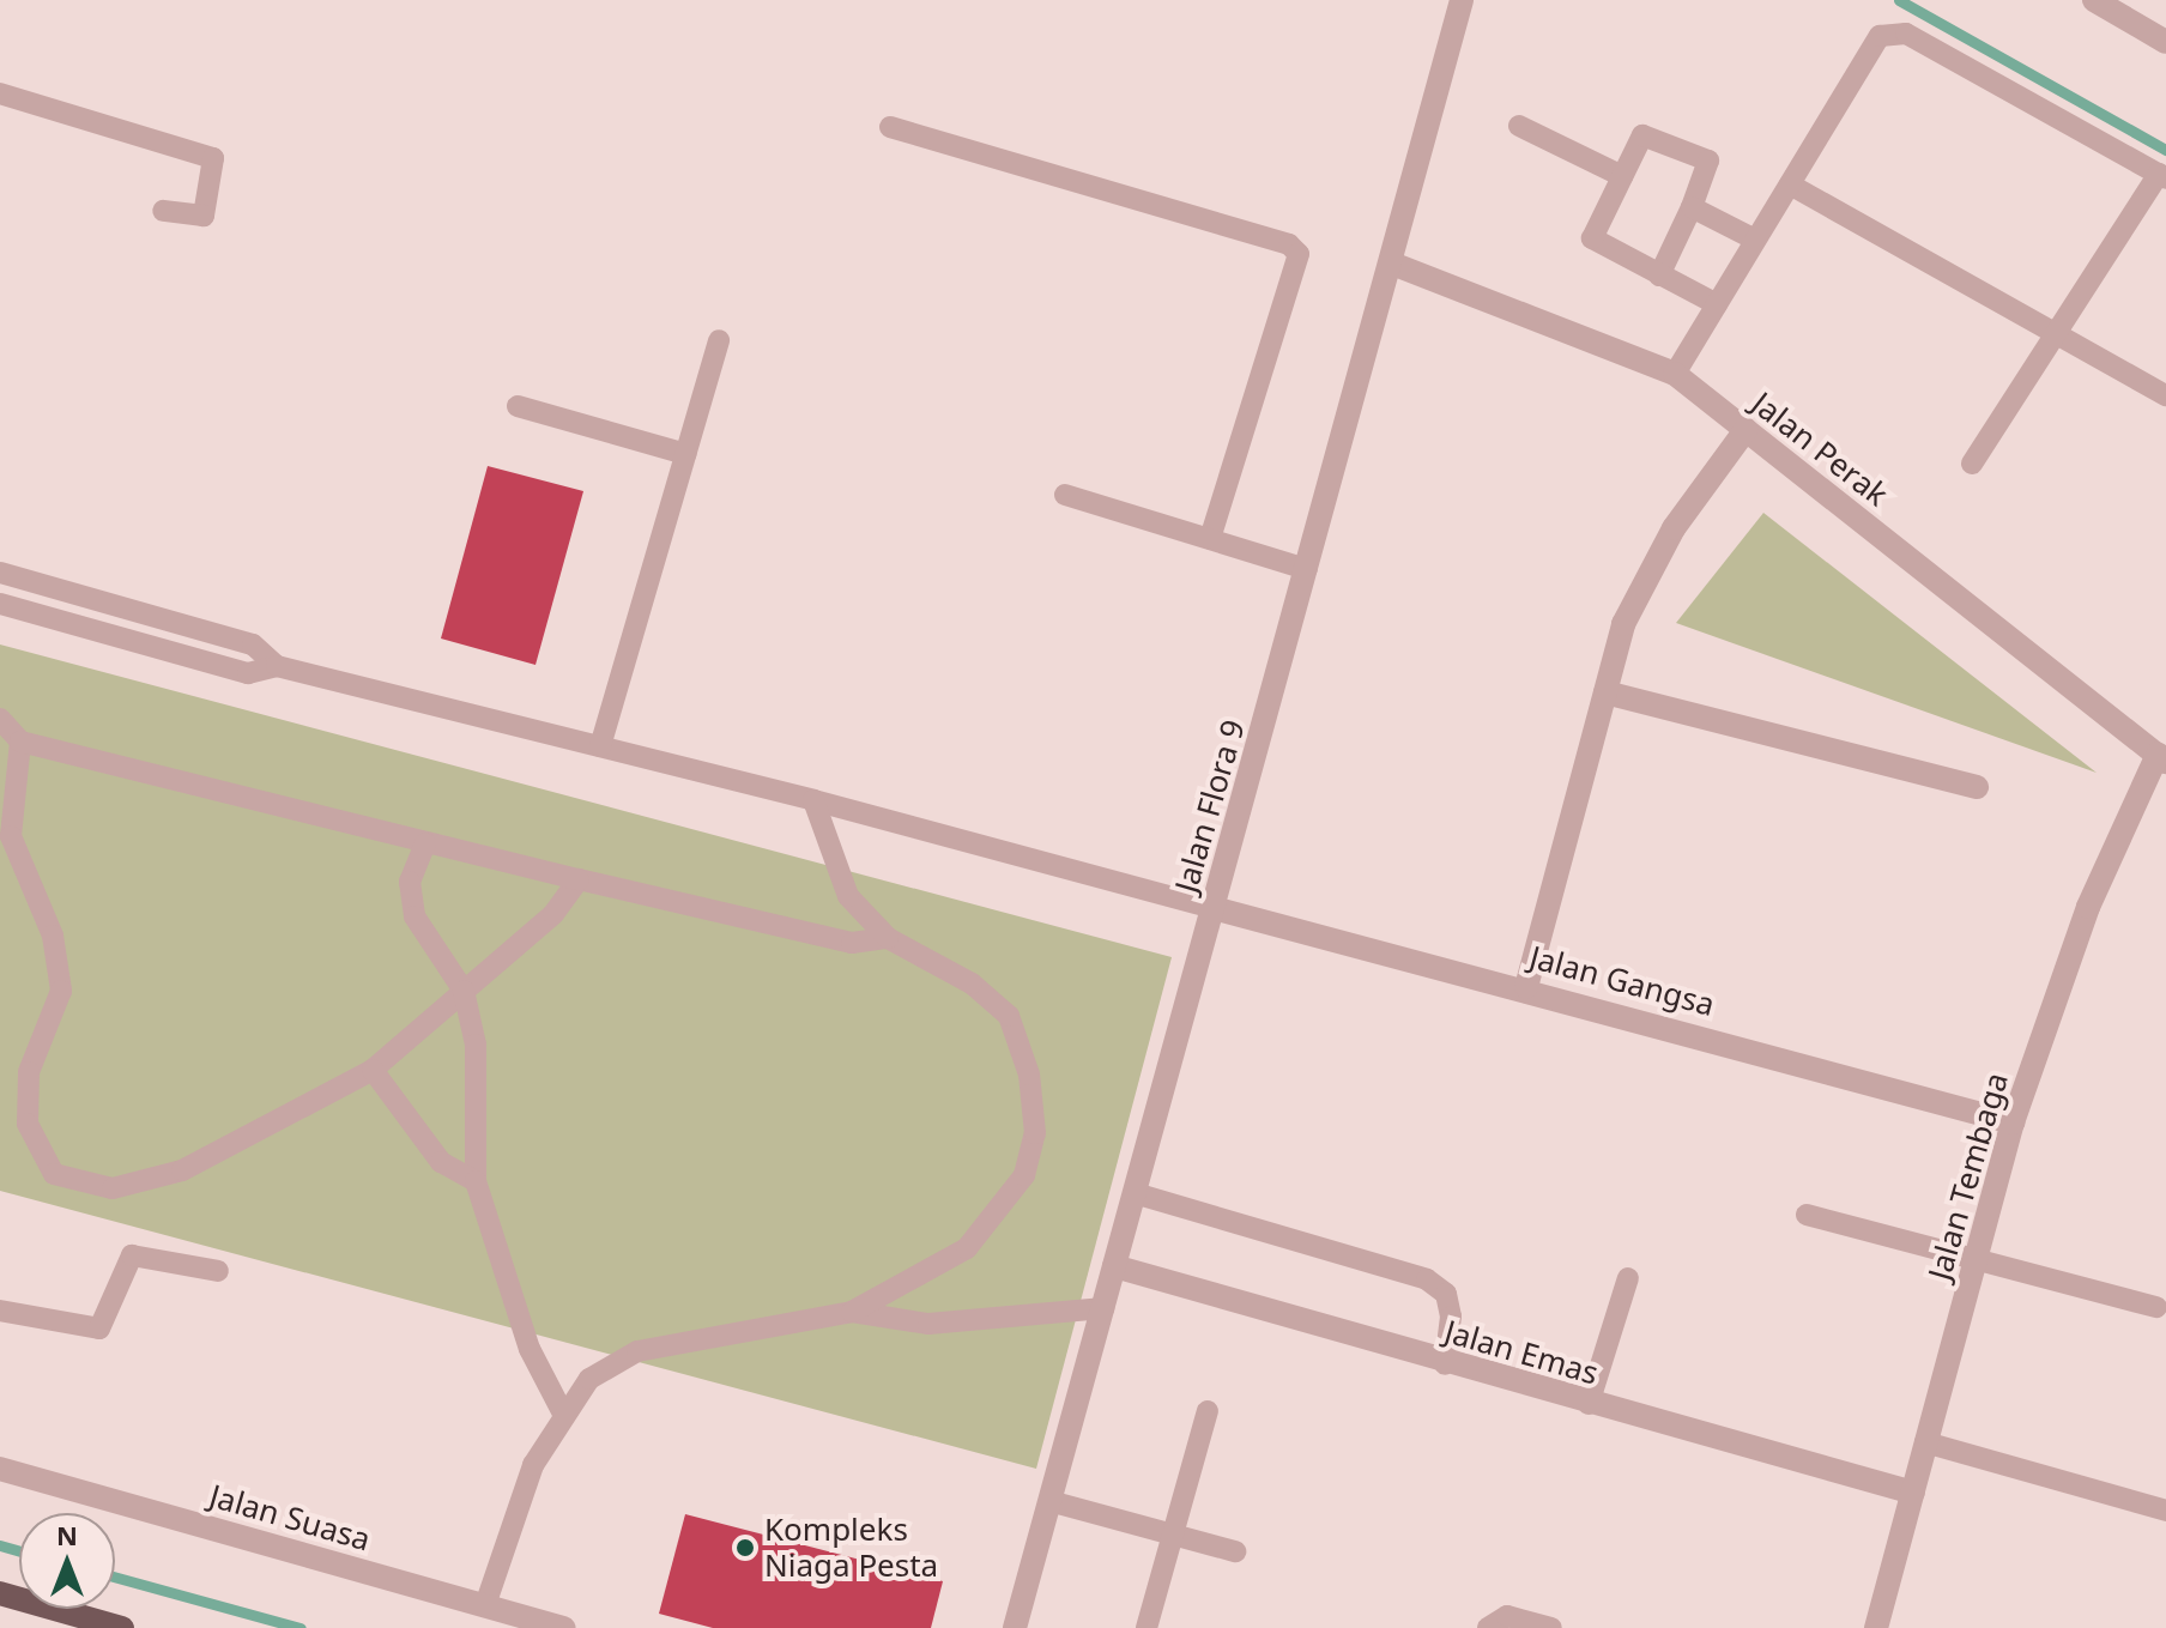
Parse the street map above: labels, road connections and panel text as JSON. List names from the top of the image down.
{
  "streets": {
    "street": [
      "Jalan Perak",
      "Jalan Flora 9",
      "Jalan Gangsa",
      "Jalan Tembaga",
      "Jalan Emas",
      "Jalan Suasa"
    ]
  },
  "crossings": [
    ["Jalan Perak", "Jalan Flora 9"],
    ["Jalan Perak", "Jalan Tembaga"],
    ["Jalan Flora 9", "Jalan Gangsa"],
    ["Jalan Flora 9", "Jalan Emas"],
    ["Jalan Gangsa", "Jalan Tembaga"],
    ["Jalan Tembaga", "Jalan Emas"]
  ],
  "places": ["Kompleks Niaga Pesta"],
  "north": "top"
}
